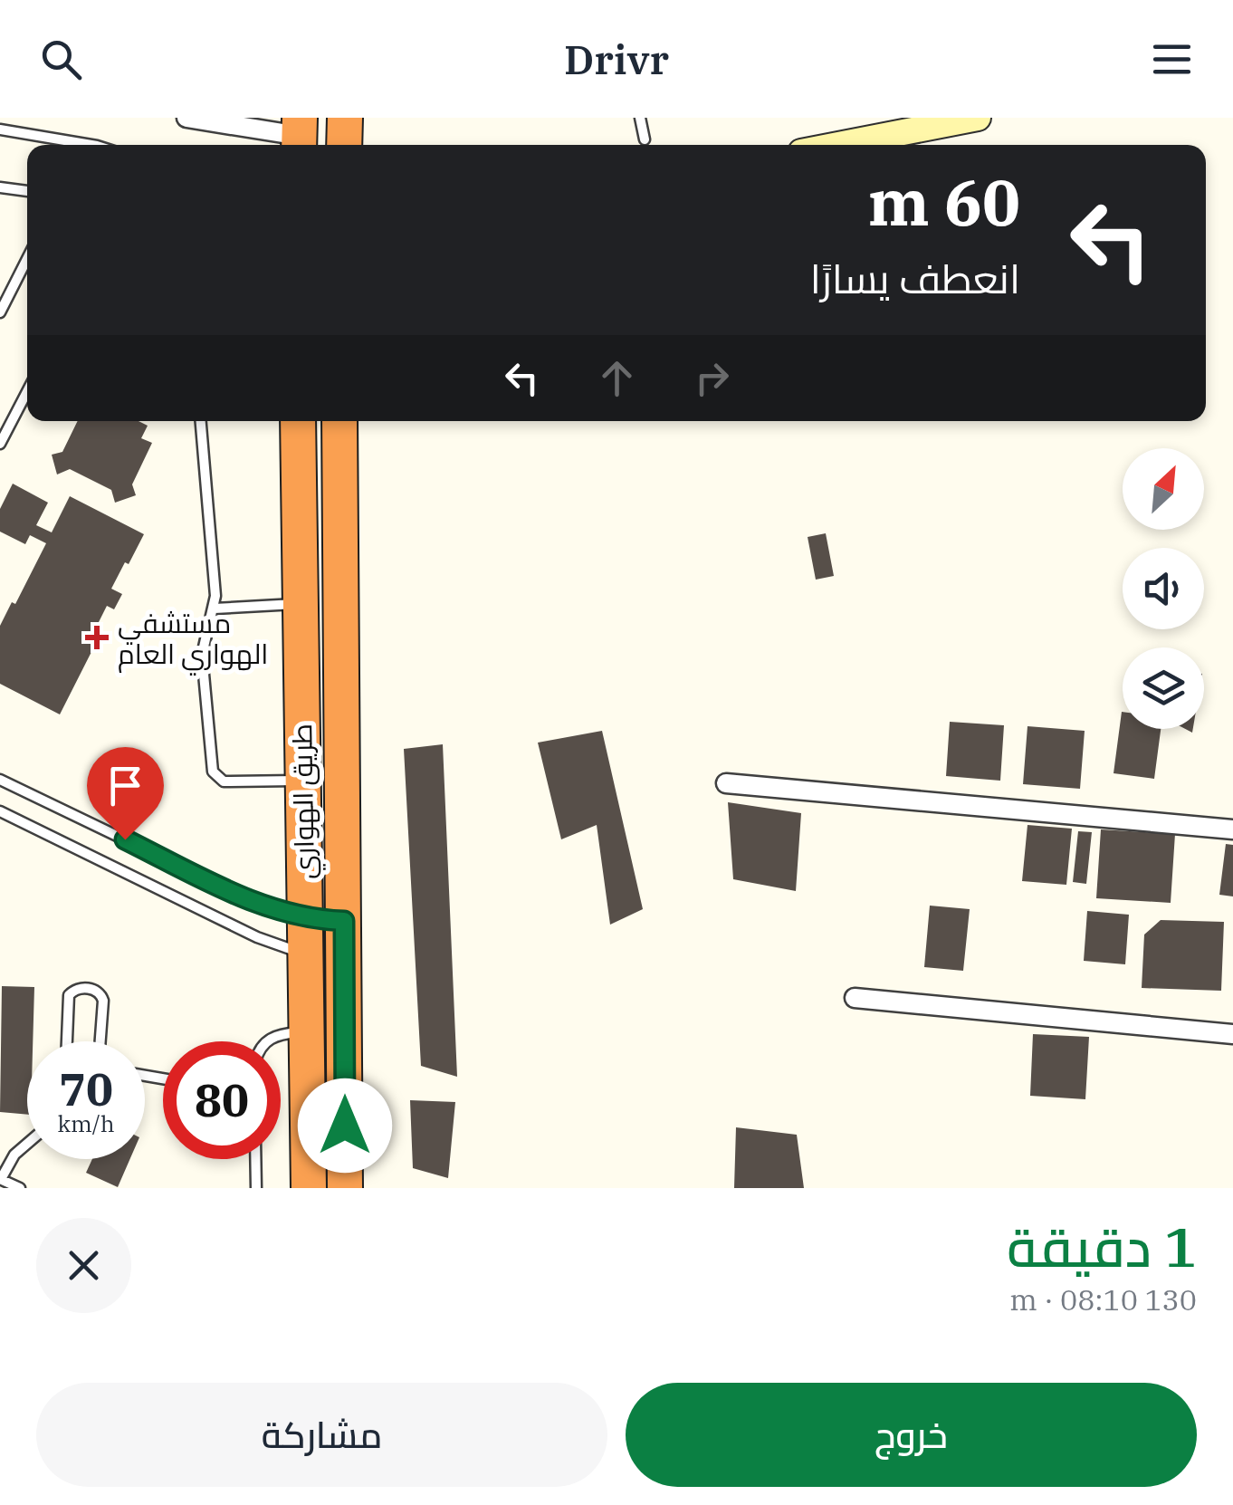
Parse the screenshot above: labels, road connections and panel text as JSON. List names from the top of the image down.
{
  "streets": {
    "highway": ["طريق الهواري"]
  },
  "places": {
    "health": ["مستشفي الهواري العام"]
  },
  "north": "top right",
  "page": {
    "header": "Drivr",
    "turn": ["60 m", "انعطف يسارًا"],
    "speed": "70 km/h",
    "limit": "80",
    "heading": ["1 دقيقة", "130 m · 08:10"],
    "buttons": ["خروج", "مشاركة"]
  }
}
